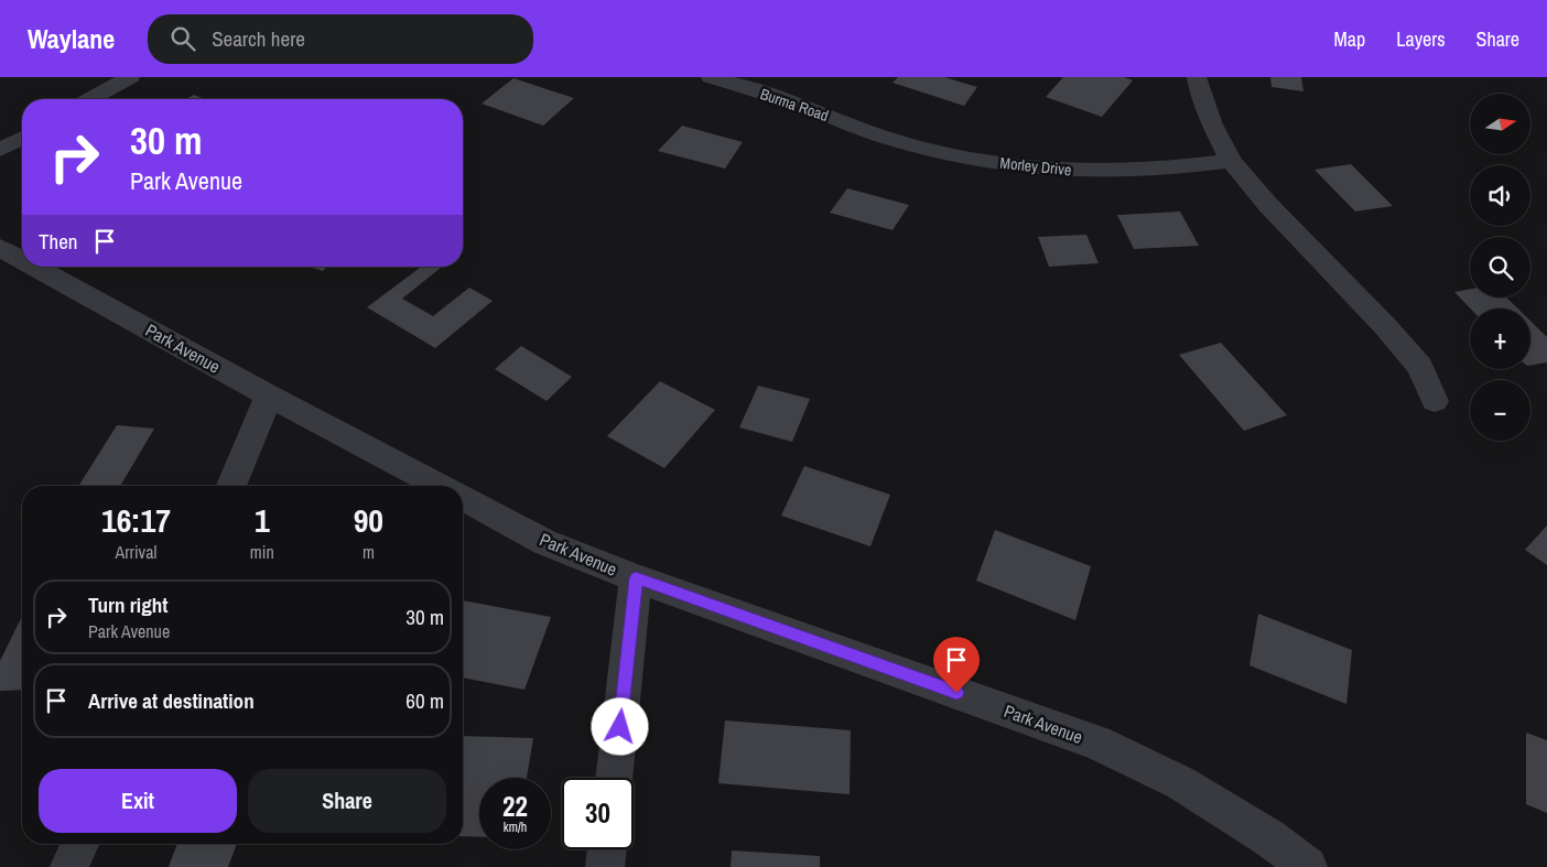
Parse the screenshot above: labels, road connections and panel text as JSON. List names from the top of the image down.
{
  "streets": {
    "street": ["Burma Road", "Morley Drive", "Park Avenue"]
  },
  "crossings": [
    ["Burma Road", "Morley Drive"]
  ],
  "north": "right",
  "page": {
    "header": "Waylane",
    "search": "Search here",
    "nav": ["Map", "Layers", "Share"],
    "map_buttons": ["+", "−"],
    "turn": ["30 m", "Park Avenue"],
    "then": "Then",
    "eta": [
      "16:17",
      "Arrival",
      "1",
      "min",
      "90",
      "m"
    ],
    "list": [
      {
        "name": "Turn right",
        "note": "Park Avenue",
        "value": "30 m"
      },
      {
        "name": "Arrive at destination",
        "value": "60 m"
      }
    ],
    "buttons": ["Exit", "Share"],
    "speed": "22 km/h",
    "limit": "30"
  }
}
